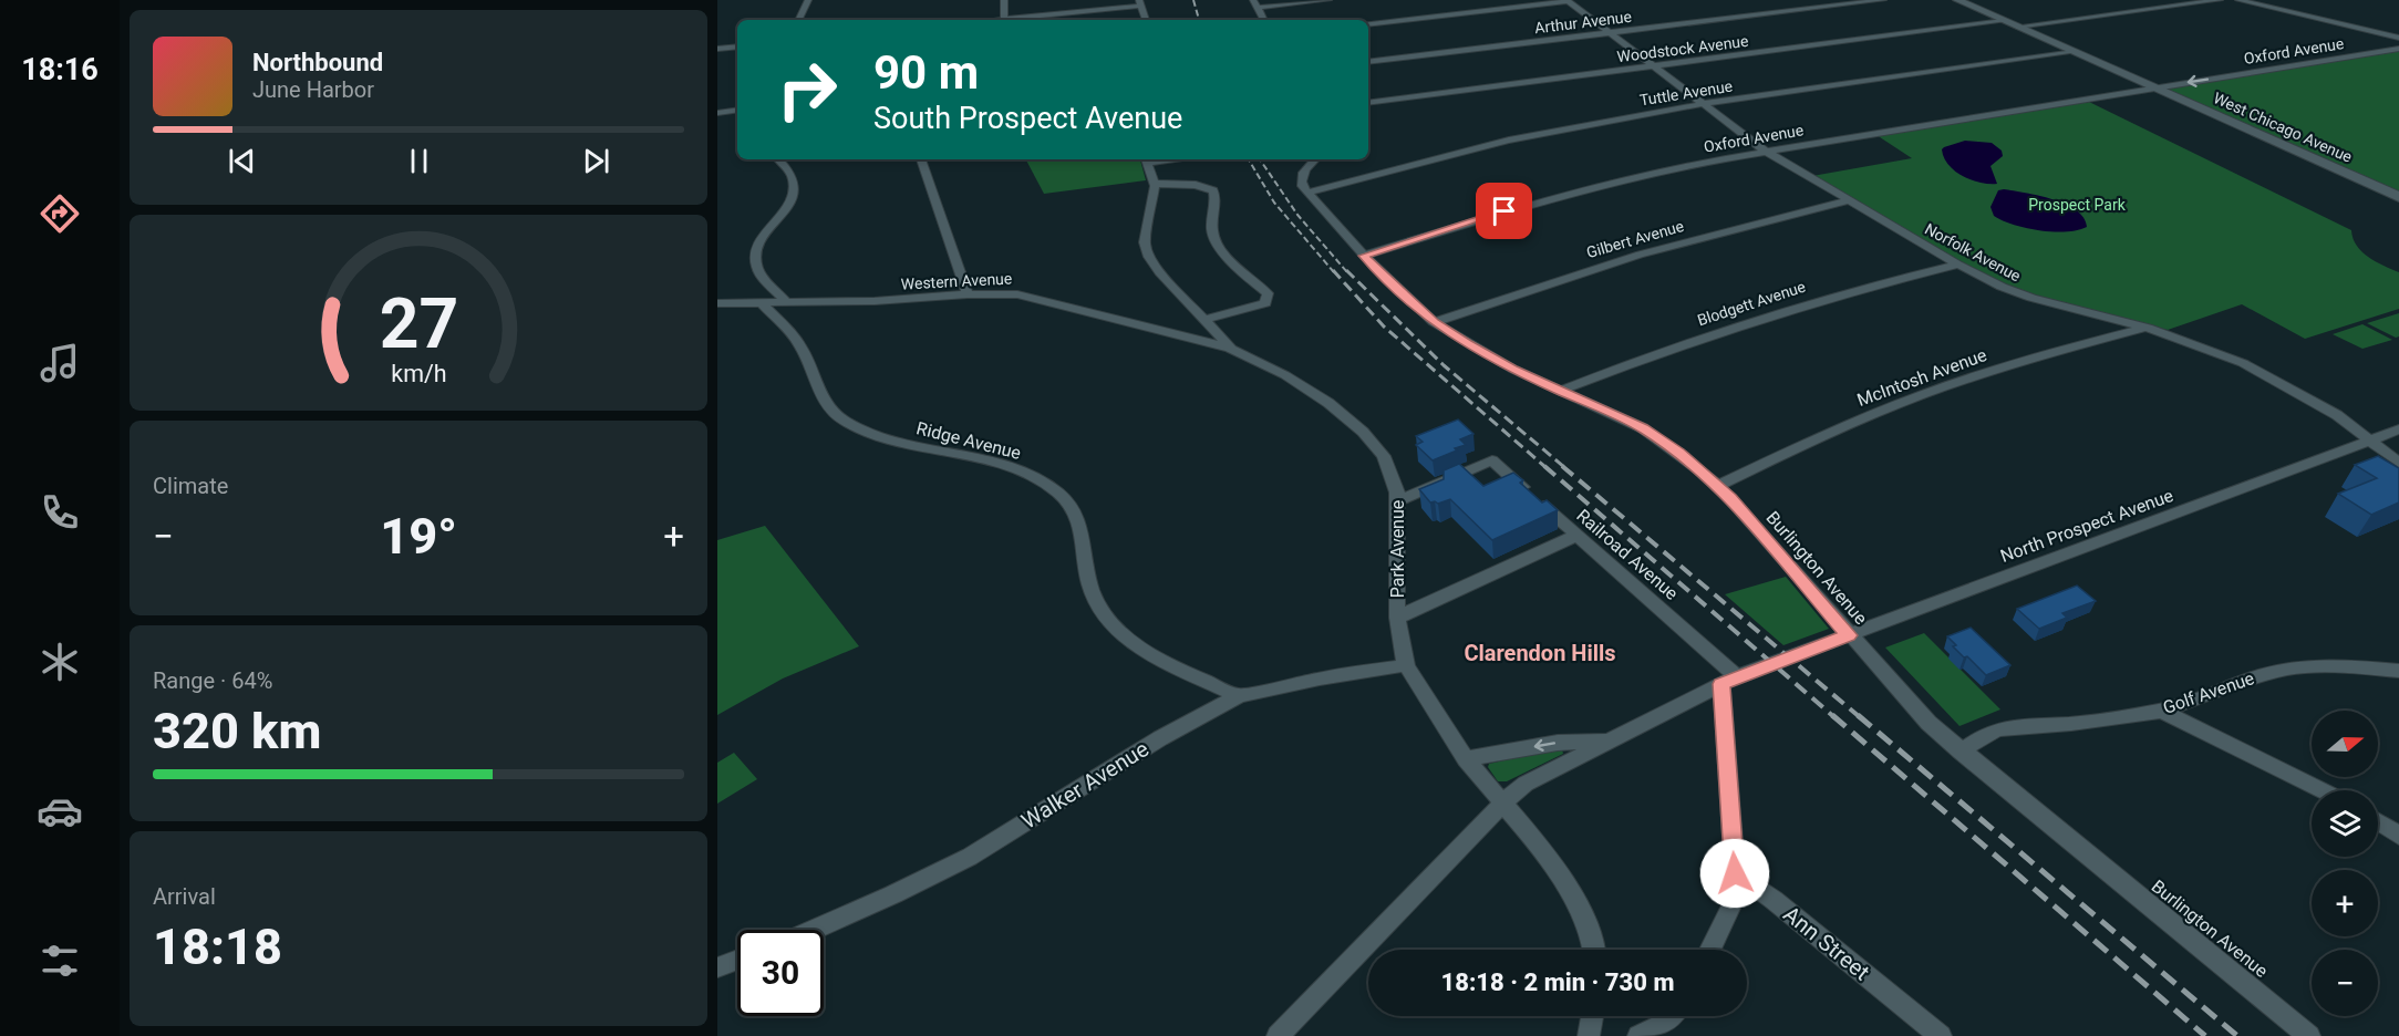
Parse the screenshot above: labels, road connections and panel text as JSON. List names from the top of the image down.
{
  "streets": {
    "main road": ["West Chicago Avenue"],
    "street": [
      "Arthur Avenue",
      "Woodstock Avenue",
      "Oxford Avenue",
      "Tuttle Avenue",
      "Gilbert Avenue",
      "Norfolk Avenue",
      "Western Avenue",
      "Blodgett Avenue",
      "McIntosh Avenue",
      "Ridge Avenue",
      "North Prospect Avenue",
      "Park Avenue",
      "Railroad Avenue",
      "Burlington Avenue",
      "Golf Avenue",
      "Walker Avenue",
      "Ann Street"
    ]
  },
  "crossings": [
    ["Arthur Avenue", "Norfolk Avenue"],
    ["Woodstock Avenue", "West Chicago Avenue"],
    ["Woodstock Avenue", "Norfolk Avenue"],
    ["Oxford Avenue", "West Chicago Avenue"],
    ["Oxford Avenue", "Norfolk Avenue"],
    ["Oxford Avenue", "Burlington Avenue"],
    ["Tuttle Avenue", "West Chicago Avenue"],
    ["Tuttle Avenue", "Norfolk Avenue"],
    ["Tuttle Avenue", "Burlington Avenue"],
    ["Gilbert Avenue", "Norfolk Avenue"],
    ["Gilbert Avenue", "Burlington Avenue"],
    ["Norfolk Avenue", "Blodgett Avenue"],
    ["Norfolk Avenue", "McIntosh Avenue"],
    ["Norfolk Avenue", "North Prospect Avenue"],
    ["Western Avenue", "Ridge Avenue"],
    ["Western Avenue", "Park Avenue"],
    ["Blodgett Avenue", "Burlington Avenue"],
    ["McIntosh Avenue", "Burlington Avenue"],
    ["Ridge Avenue", "Walker Avenue"],
    ["North Prospect Avenue", "Park Avenue"],
    ["North Prospect Avenue", "Railroad Avenue"],
    ["North Prospect Avenue", "Burlington Avenue"],
    ["Park Avenue", "Railroad Avenue"],
    ["Park Avenue", "Walker Avenue"],
    ["Burlington Avenue", "Golf Avenue"]
  ],
  "districts": ["Clarendon Hills"],
  "parks": ["Prospect Park"],
  "north": "right",
  "page": {
    "tabs": "18:16",
    "turn": ["90 m", "South Prospect Avenue"],
    "song": ["Northbound", "June Harbor"],
    "tile": [
      "Climate",
      ["Range · 64%", "320 km"],
      ["Arrival", "18:18"]
    ],
    "heat": ["−", "19°", "+"],
    "map_buttons": ["+", "−"],
    "limit": "30",
    "trip": "18:18 · 2 min · 730 m",
    "gauge": ["27", "km/h"]
  }
}
